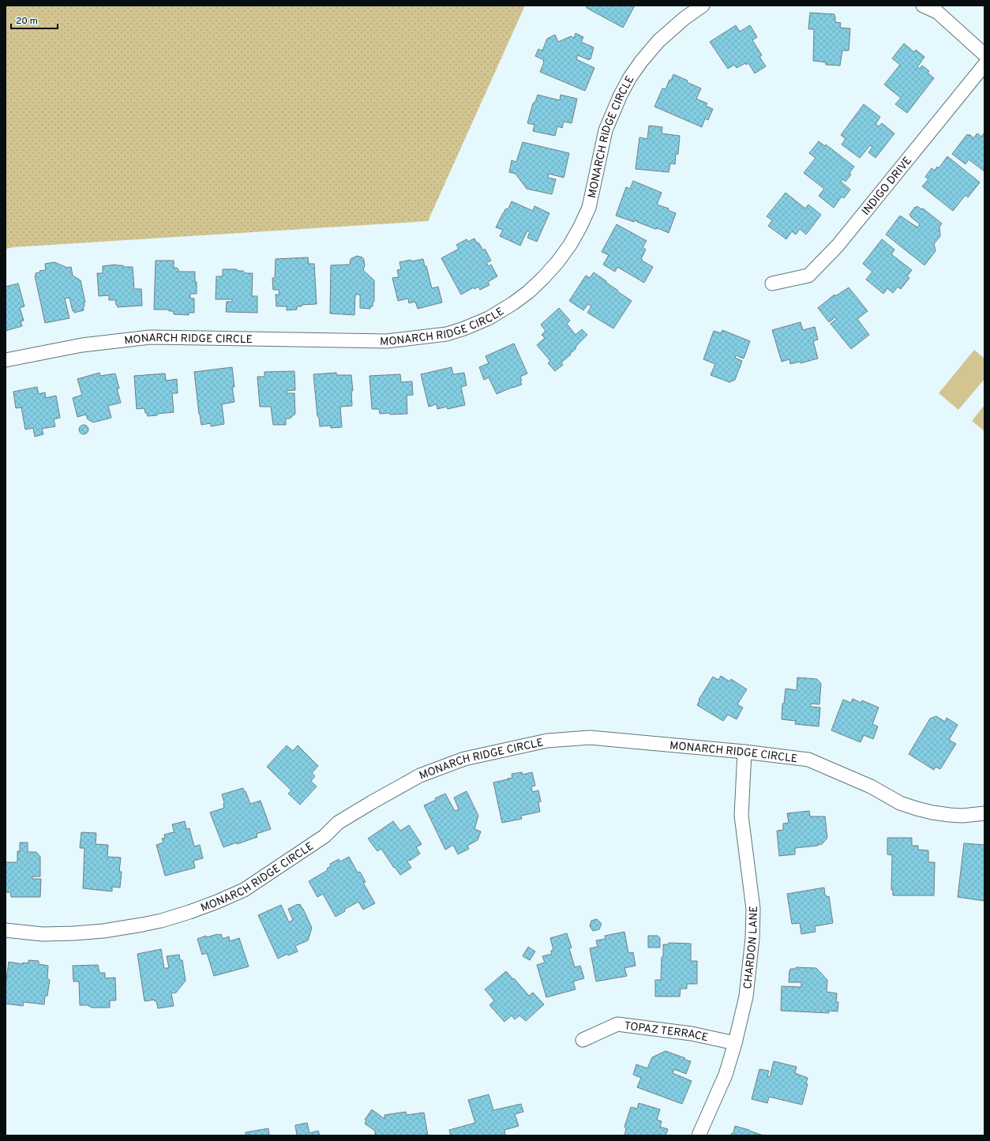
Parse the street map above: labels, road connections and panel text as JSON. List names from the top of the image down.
{
  "streets": {
    "street": [
      "MONARCH RIDGE CIRCLE",
      "INDIGO DRIVE",
      "CHARDON LANE",
      "TOPAZ TERRACE"
    ]
  },
  "crossings": [
    ["MONARCH RIDGE CIRCLE", "CHARDON LANE"],
    ["CHARDON LANE", "TOPAZ TERRACE"]
  ],
  "scale_bar": "20 m"
}
